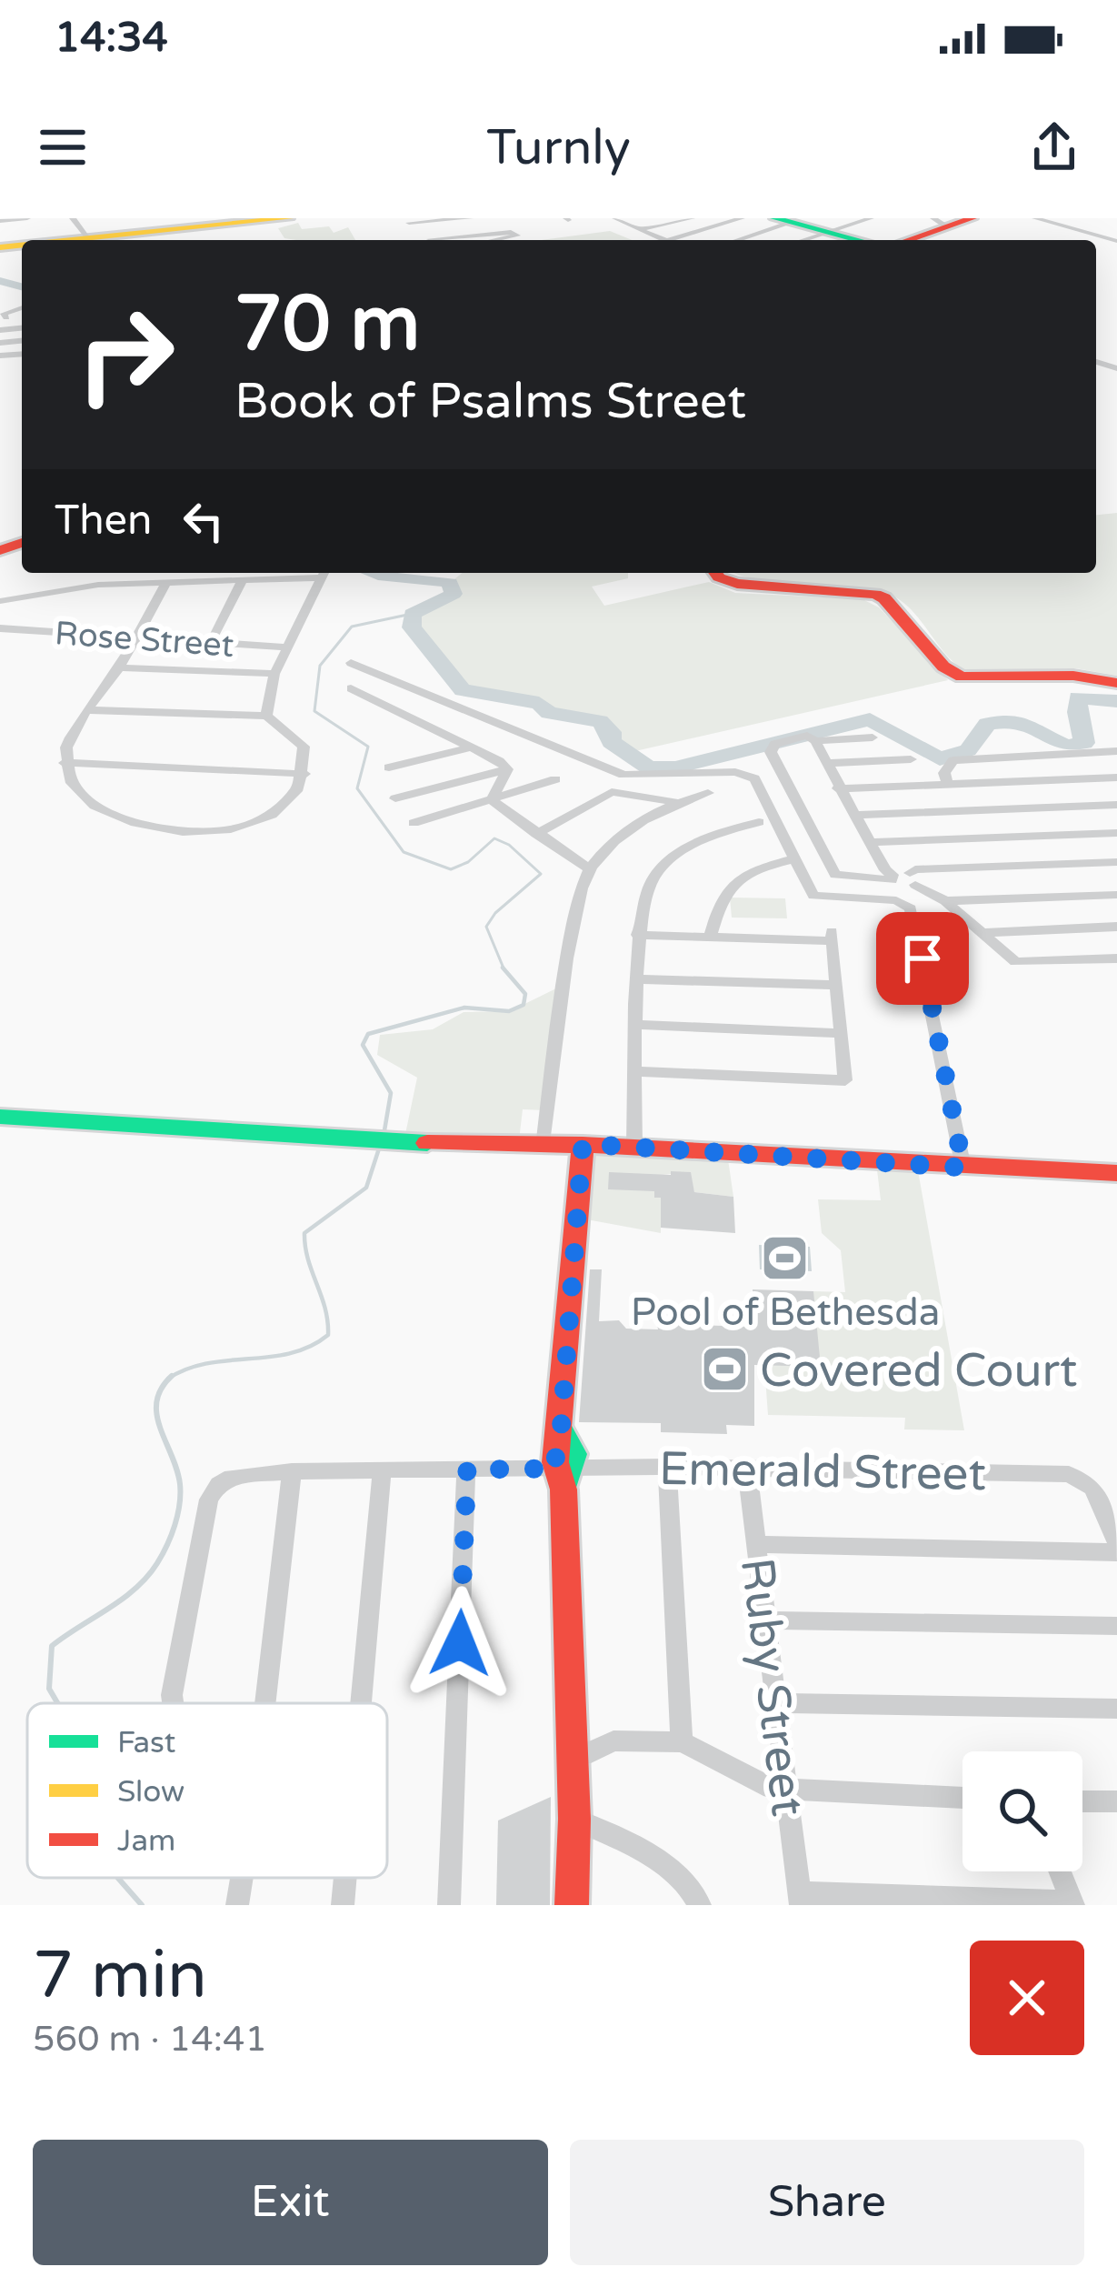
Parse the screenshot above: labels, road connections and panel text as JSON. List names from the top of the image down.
{
  "streets": {
    "street": ["Rose Street", "Emerald Street", "Ruby Street"]
  },
  "crossings": [
    ["Emerald Street", "Ruby Street"]
  ],
  "places": {
    "sports": ["Pool of Bethesda", "Covered Court"]
  },
  "legend": ["Fast", "Slow", "Jam"],
  "page": {
    "status": "14:34",
    "header": "Turnly",
    "turn": ["70 m", "Book of Psalms Street"],
    "then": "Then",
    "heading": ["7 min", "560 m · 14:41"],
    "buttons": ["Exit", "Share"]
  }
}
